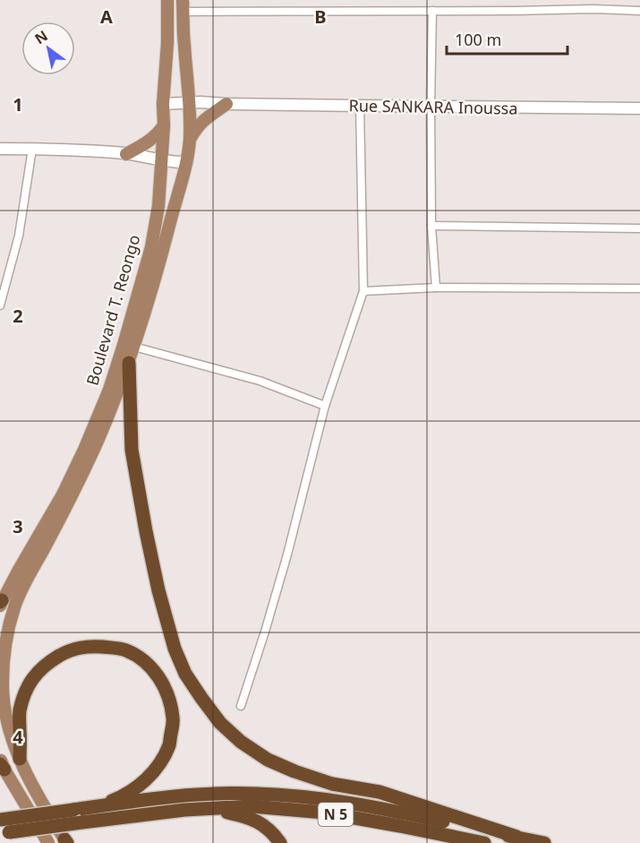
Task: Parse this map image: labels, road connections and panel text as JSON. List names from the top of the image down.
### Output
{
  "streets": {
    "highway": ["N 5"],
    "main road": ["Boulevard T. Reongo"],
    "street": ["Rue SANKARA Inoussa"]
  },
  "crossings": [
    ["Rue SANKARA Inoussa", "Boulevard T. Reongo"]
  ],
  "scale_bar": "100 m",
  "north": "top left",
  "grid": {
    "columns": ["A", "B"],
    "rows": [
      "1",
      "2",
      "3",
      "4"
    ]
  }
}
